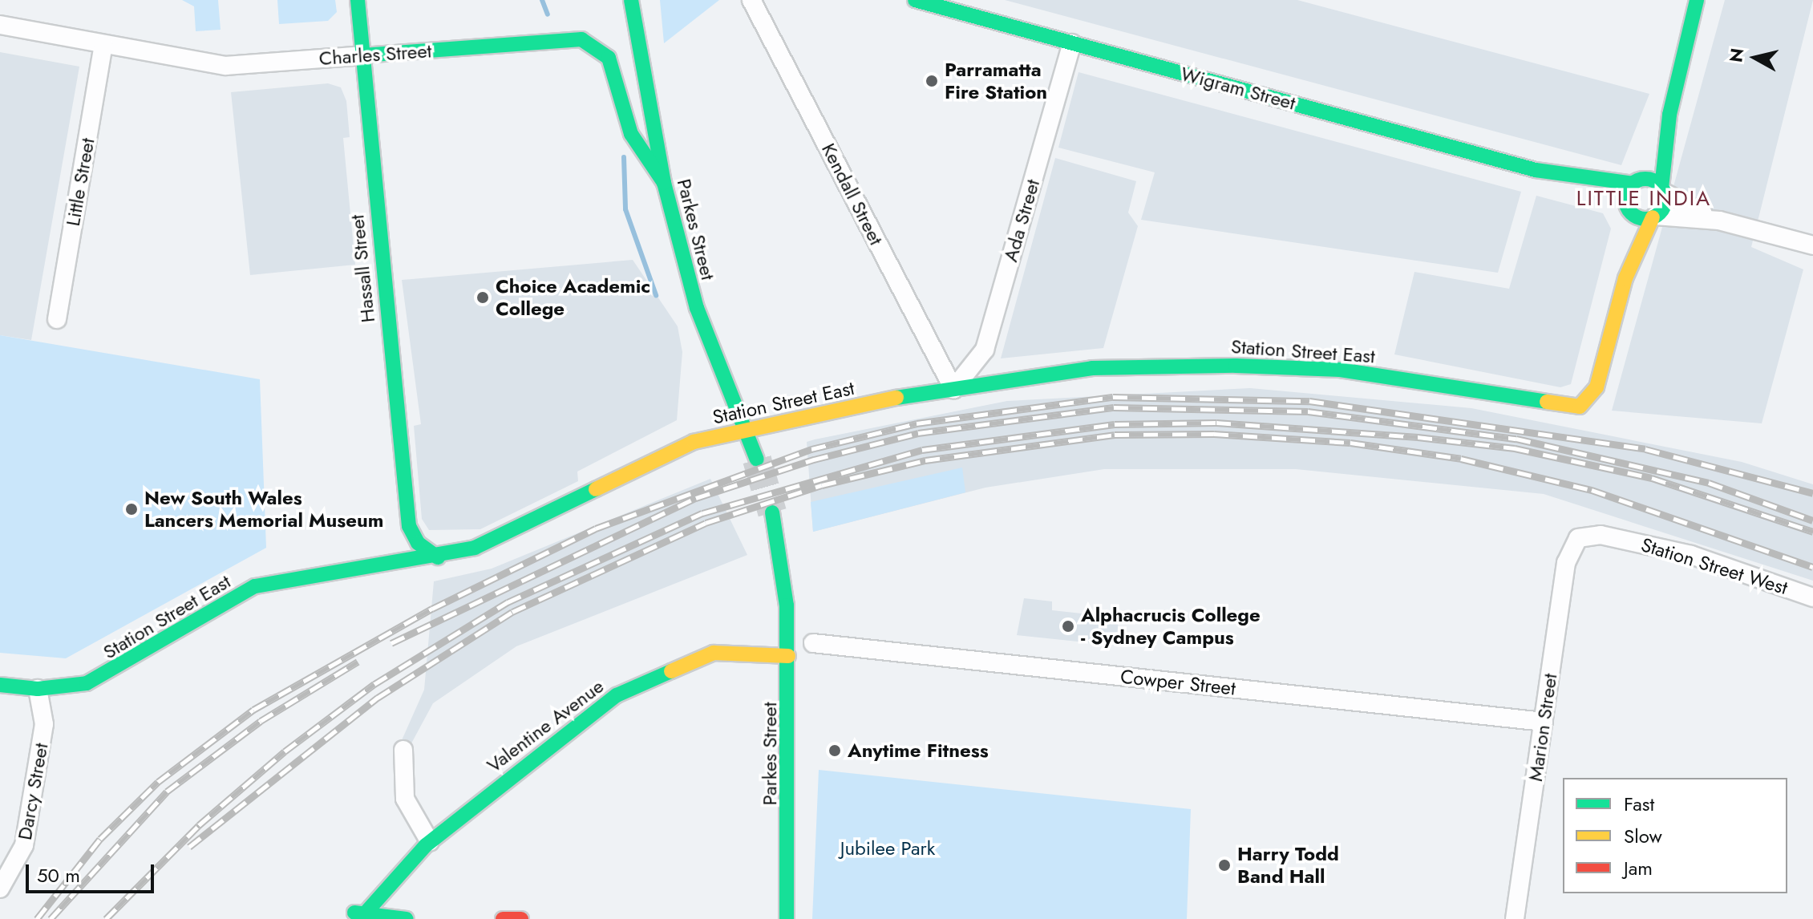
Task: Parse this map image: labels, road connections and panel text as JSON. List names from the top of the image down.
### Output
{
  "streets": {
    "street": [
      "Charles Street",
      "Wigram Street",
      "Little Street",
      "Kendall Street",
      "Ada Street",
      "Parkes Street",
      "Hassall Street",
      "Station Street East",
      "Station Street West",
      "Cowper Street",
      "Valentine Avenue",
      "Marion Street",
      "Darcy Street"
    ]
  },
  "crossings": [
    ["Charles Street", "Little Street"],
    ["Charles Street", "Parkes Street"],
    ["Charles Street", "Hassall Street"],
    ["Wigram Street", "Ada Street"],
    ["Kendall Street", "Ada Street"],
    ["Kendall Street", "Station Street East"],
    ["Ada Street", "Station Street East"],
    ["Parkes Street", "Station Street East"],
    ["Parkes Street", "Valentine Avenue"],
    ["Hassall Street", "Station Street East"],
    ["Station Street East", "Darcy Street"],
    ["Station Street West", "Marion Street"],
    ["Cowper Street", "Marion Street"]
  ],
  "districts": ["LITTLE INDIA"],
  "parks": ["Jubilee Park"],
  "places": [
    "Parramatta Fire Station",
    "Choice Academic College",
    "New South Wales Lancers Memorial Museum",
    "Alphacrucis College - Sydney Campus",
    "Anytime Fitness",
    "Harry Todd Band Hall"
  ],
  "legend": ["Fast", "Slow", "Jam"],
  "scale_bar": "50 m",
  "north": "left"
}
